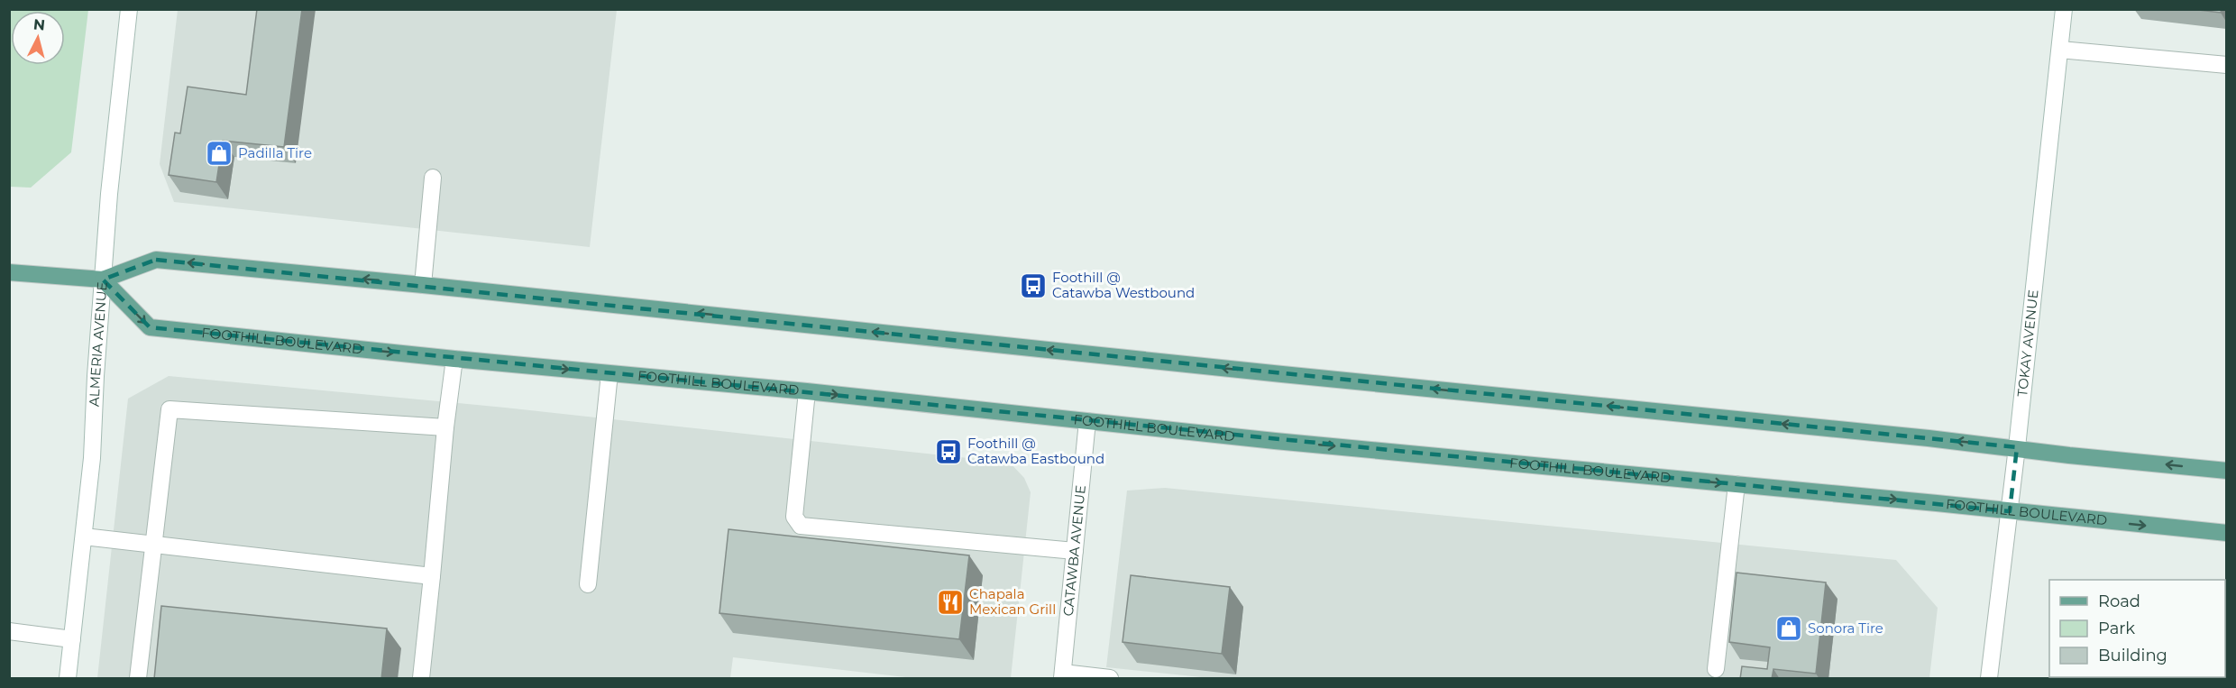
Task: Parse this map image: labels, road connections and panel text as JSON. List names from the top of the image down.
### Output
{
  "streets": {
    "main road": ["FOOTHILL BOULEVARD"],
    "street": ["ALMERIA AVENUE", "TOKAY AVENUE", "CATAWBA AVENUE"]
  },
  "crossings": [
    ["FOOTHILL BOULEVARD", "ALMERIA AVENUE"],
    ["FOOTHILL BOULEVARD", "TOKAY AVENUE"],
    ["FOOTHILL BOULEVARD", "CATAWBA AVENUE"]
  ],
  "places": {
    "shop": ["Padilla Tire", "Sonora Tire"],
    "bus stop": ["Foothill @ Catawba Westbound", "Foothill @ Catawba Eastbound"],
    "restaurant": ["Chapala Mexican Grill"]
  },
  "legend": ["Road", "Park", "Building"],
  "north": "top"
}
